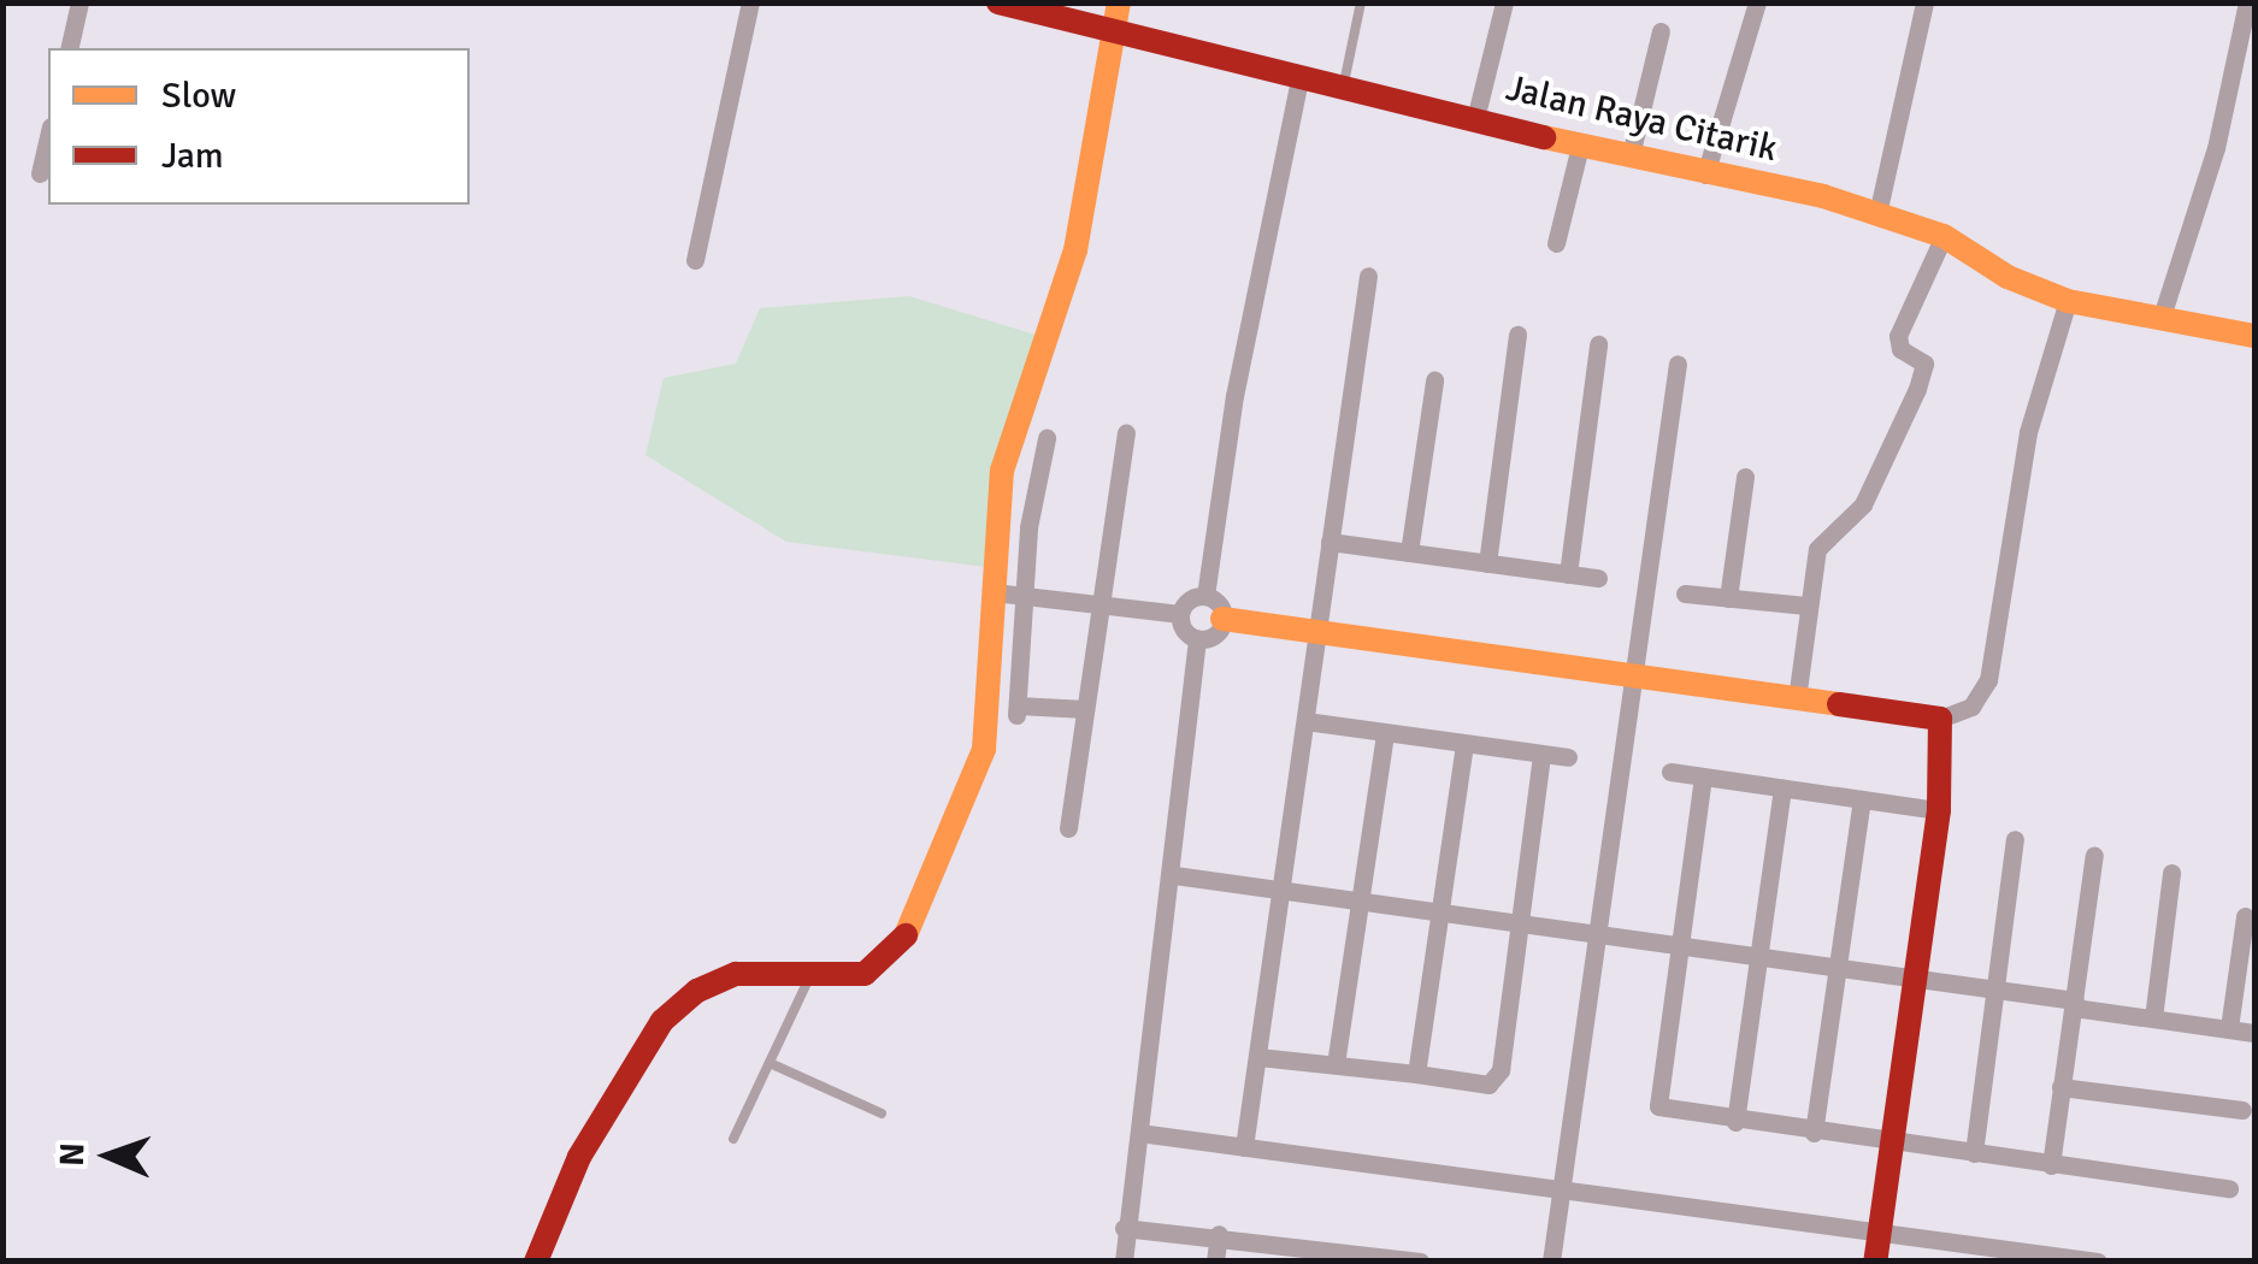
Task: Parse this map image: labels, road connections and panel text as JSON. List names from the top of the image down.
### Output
{
  "streets": {
    "street": ["Jalan Raya Citarik"]
  },
  "legend": ["Slow", "Jam"],
  "north": "left"
}
